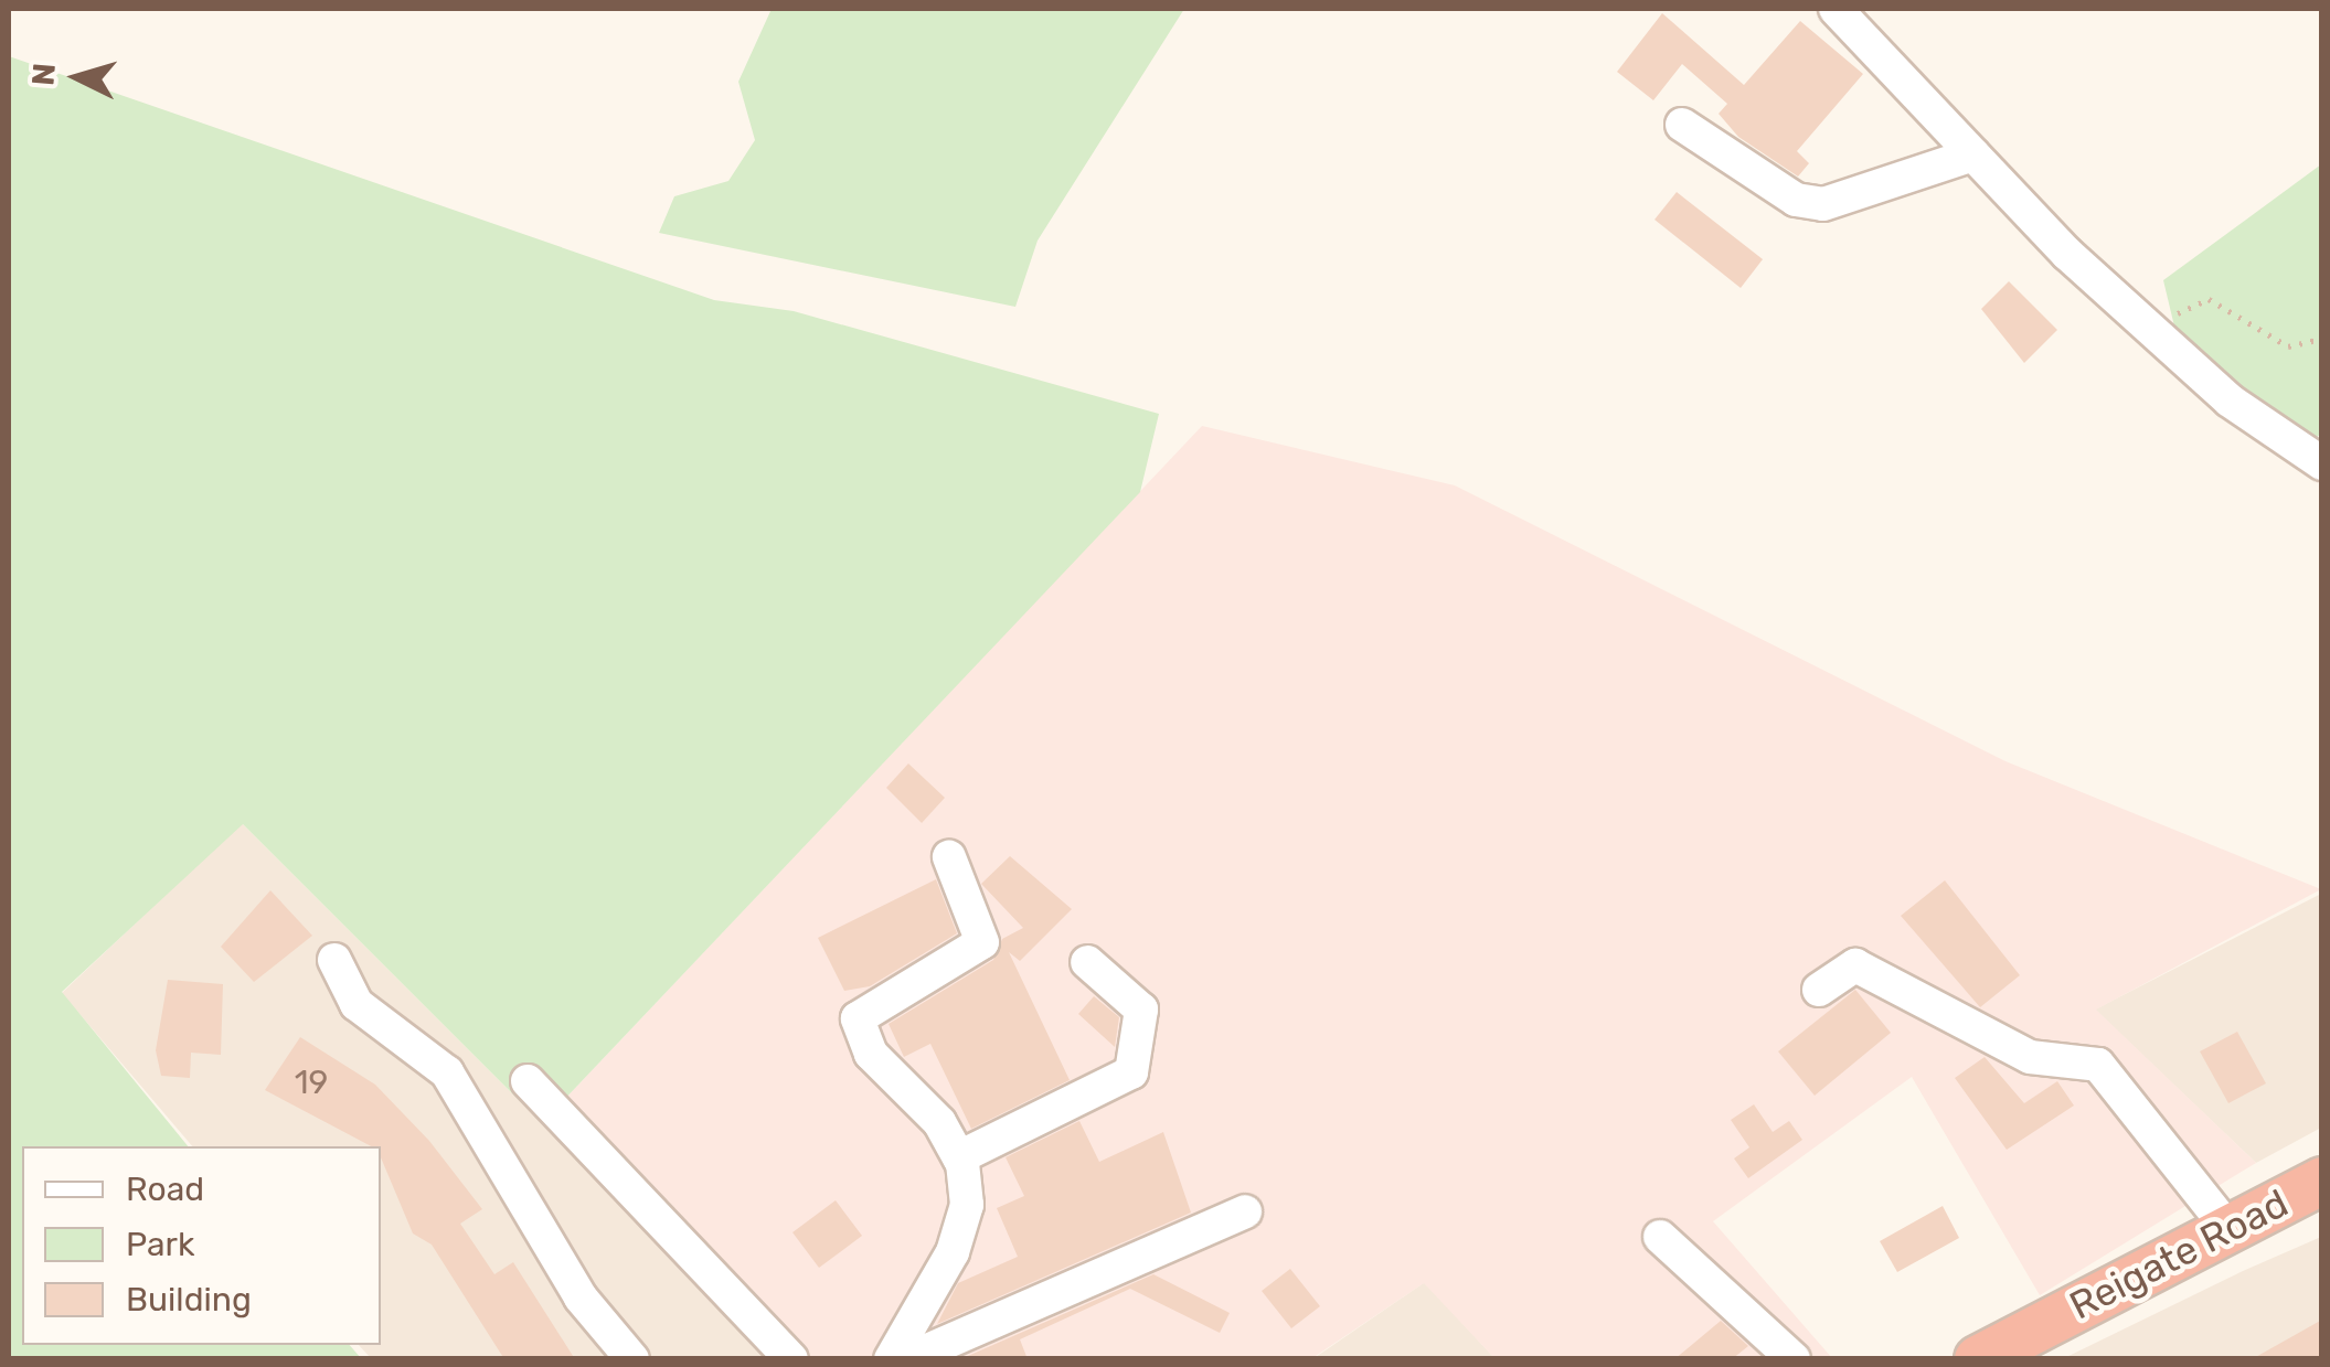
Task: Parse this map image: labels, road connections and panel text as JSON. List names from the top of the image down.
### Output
{
  "streets": {
    "highway": ["Reigate Road"]
  },
  "house_numbers": ["19"],
  "legend": ["Road", "Park", "Building"],
  "north": "left"
}
